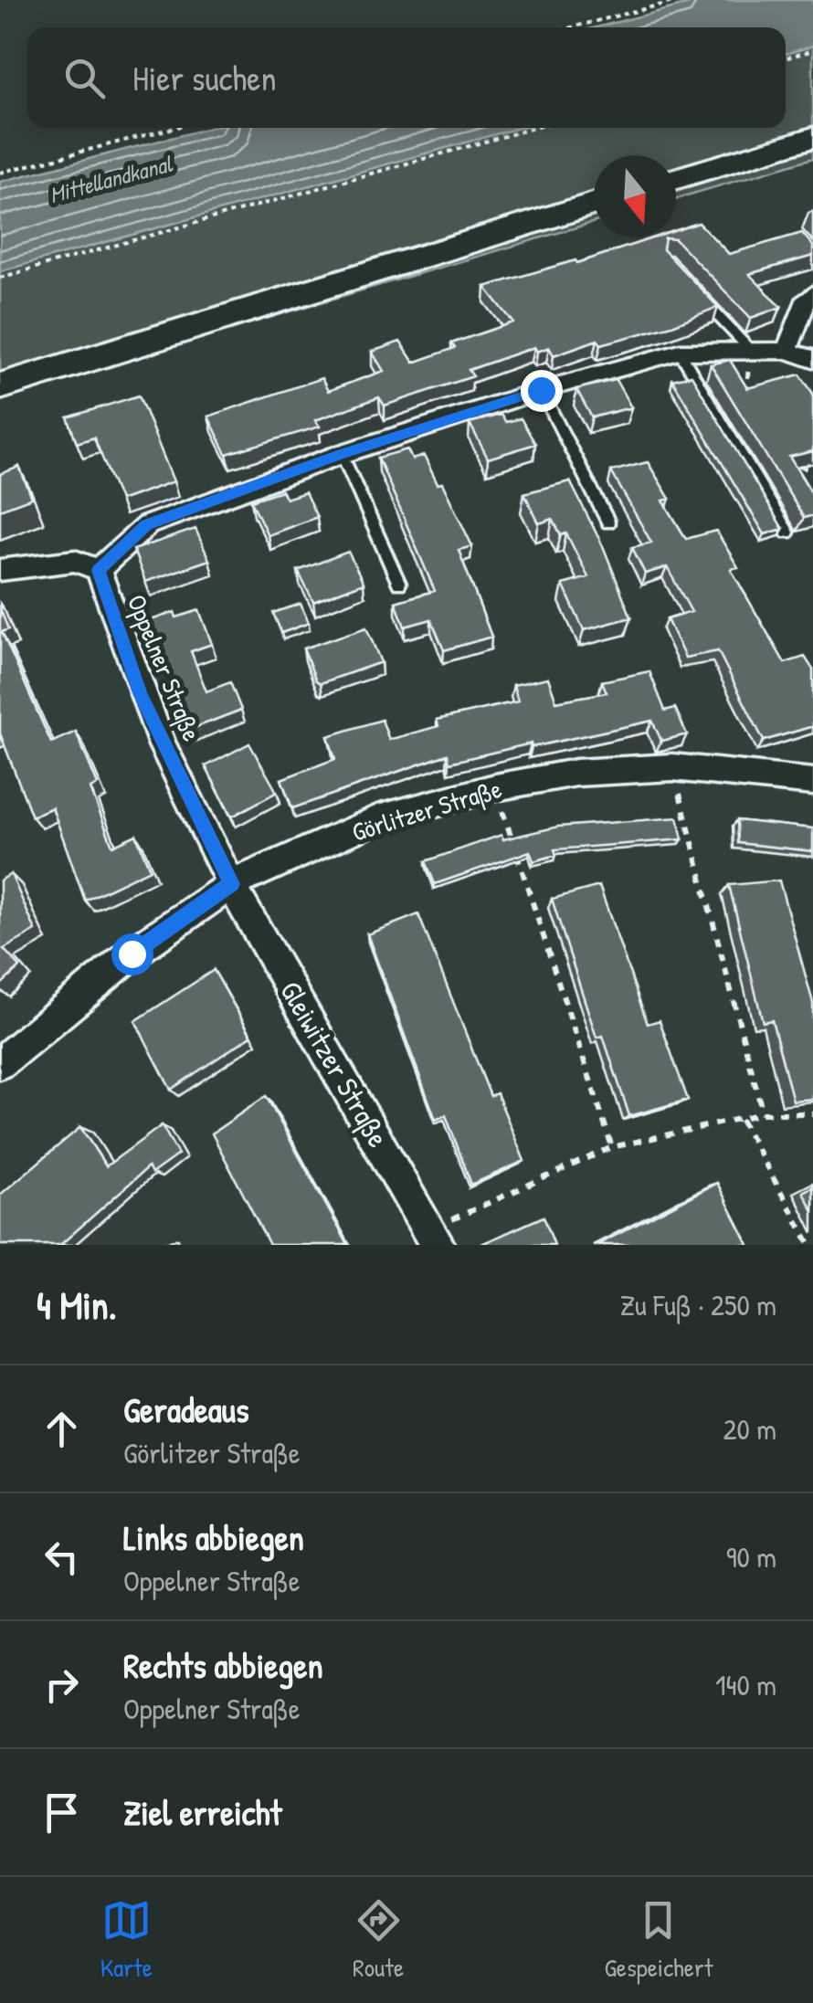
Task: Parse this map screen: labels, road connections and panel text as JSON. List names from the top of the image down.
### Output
{
  "streets": {
    "street": ["Oppelner Straße", "Görlitzer Straße", "Gleiwitzer Straße"]
  },
  "crossings": [
    ["Oppelner Straße", "Görlitzer Straße"],
    ["Oppelner Straße", "Gleiwitzer Straße"],
    ["Görlitzer Straße", "Gleiwitzer Straße"]
  ],
  "water": ["Mittellandkanal"],
  "north": "bottom",
  "page": {
    "search": "Hier suchen",
    "heading": ["4 Min.", "Zu Fuß · 250 m"],
    "list": [
      ["Geradeaus", "Görlitzer Straße", "20 m"],
      ["Links abbiegen", "Oppelner Straße", "90 m"],
      ["Rechts abbiegen", "Oppelner Straße", "140 m"],
      "Ziel erreicht"
    ],
    "nav": ["Karte", "Route", "Gespeichert"]
  }
}
